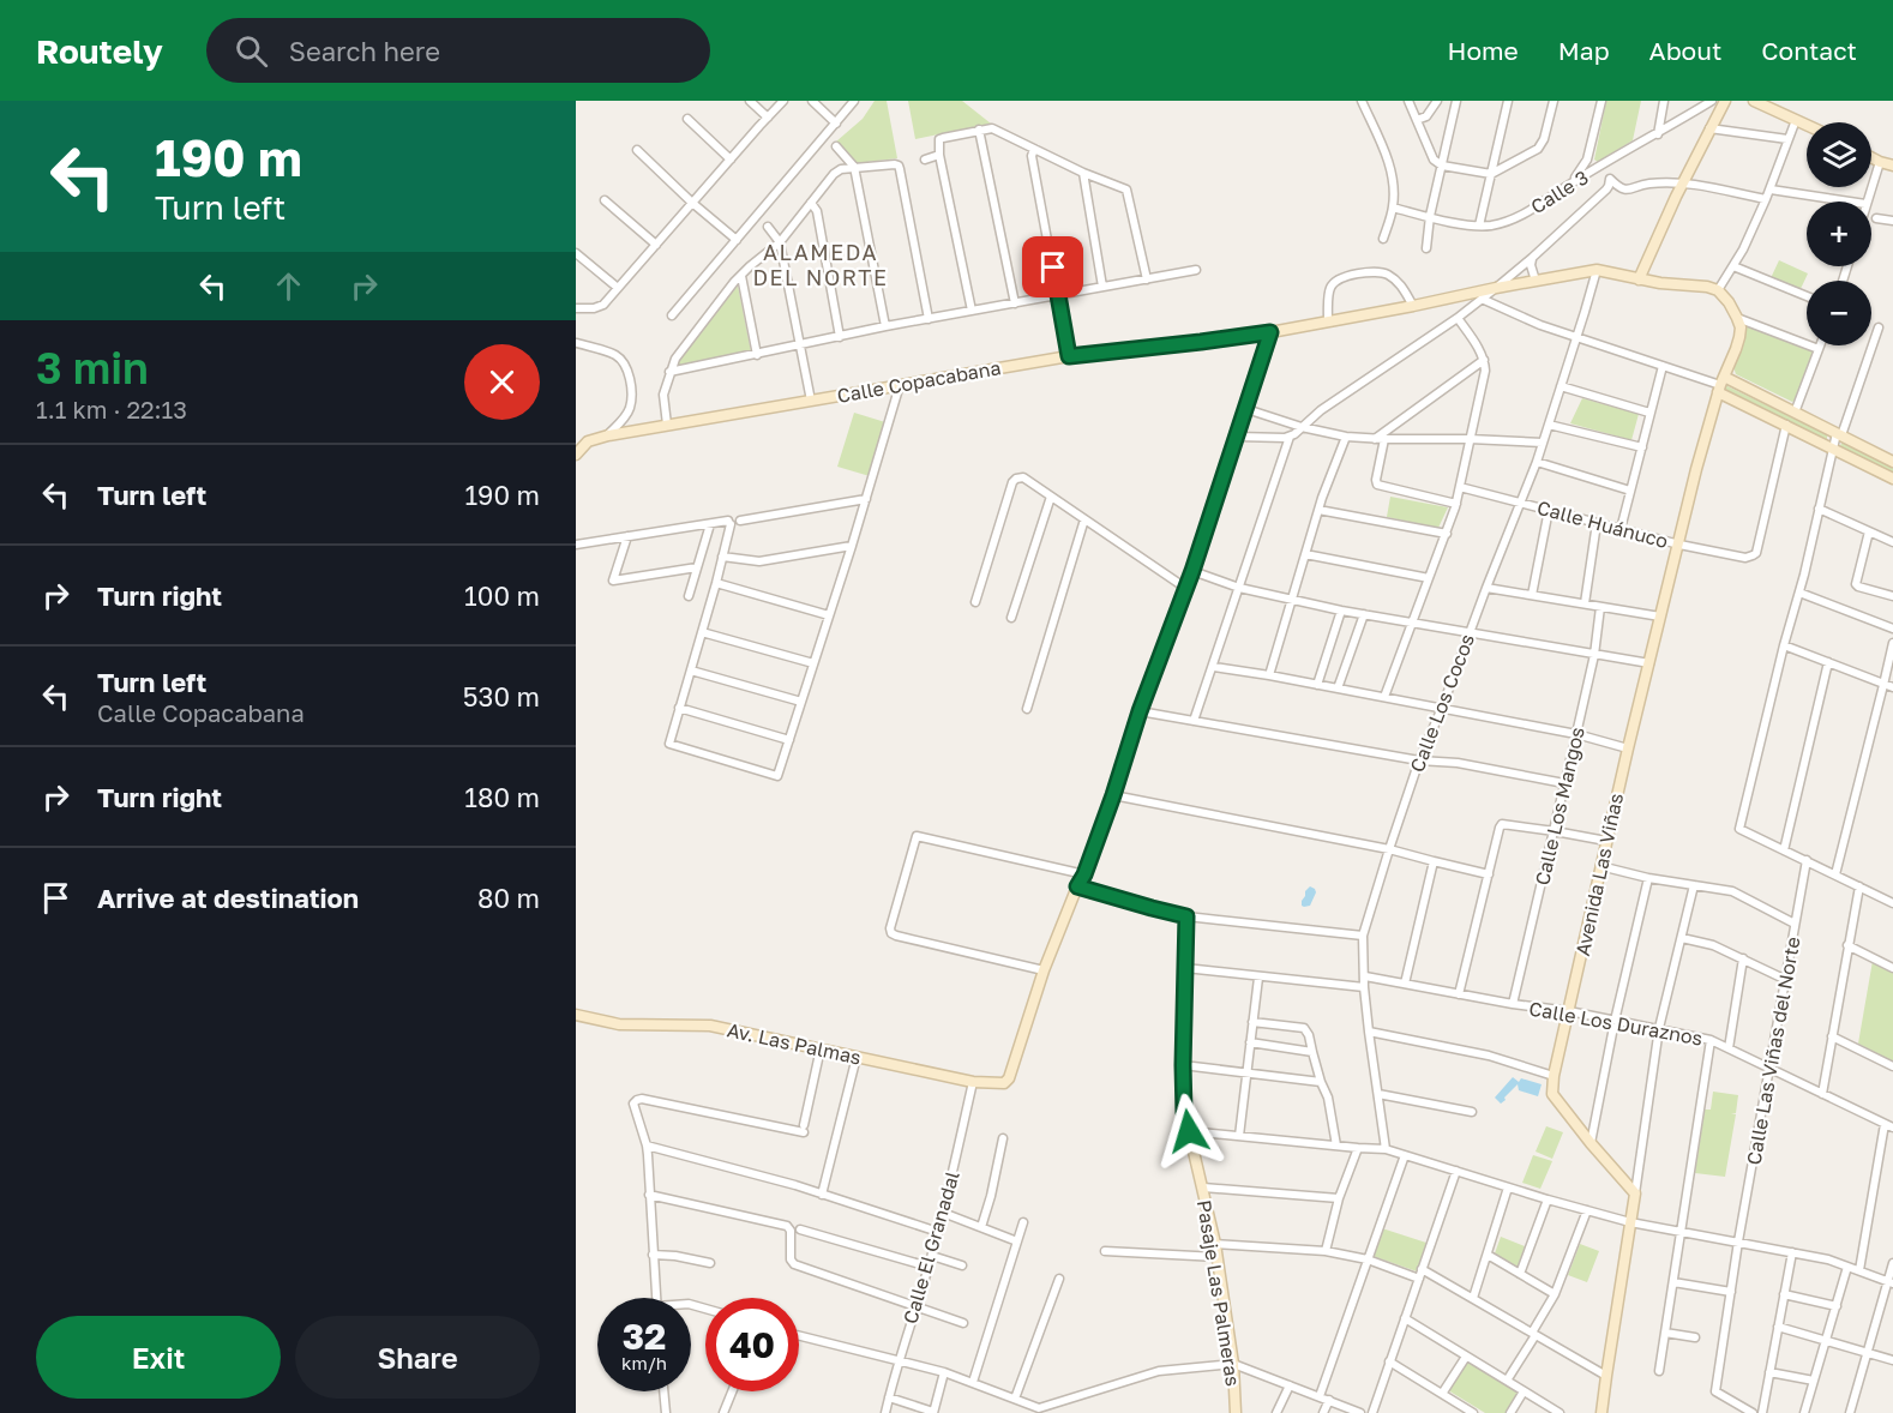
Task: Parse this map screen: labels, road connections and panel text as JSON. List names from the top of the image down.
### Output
{
  "streets": {
    "street": [
      "Calle 3",
      "Calle Copacabana",
      "Calle Huánuco",
      "Calle Los Cocos",
      "Calle Los Mangos",
      "Avenida Las Viñas",
      "Calle Los Duraznos",
      "Av. Las Palmas",
      "Calle Las Viñas del Norte",
      "Calle El Granadal",
      "Pasaje Las Palmeras"
    ]
  },
  "crossings": [
    ["Calle Copacabana", "Calle Los Cocos"],
    ["Calle Huánuco", "Calle Los Cocos"],
    ["Calle Huánuco", "Avenida Las Viñas"],
    ["Calle Los Cocos", "Calle Los Duraznos"],
    ["Calle Los Mangos", "Calle Los Duraznos"],
    ["Avenida Las Viñas", "Calle Los Duraznos"],
    ["Calle Los Duraznos", "Calle Las Viñas del Norte"],
    ["Av. Las Palmas", "Calle El Granadal"]
  ],
  "districts": ["ALAMEDA DEL NORTE"],
  "page": {
    "header": "Routely",
    "search": "Search here",
    "nav": [
      "Home",
      "Map",
      "About",
      "Contact"
    ],
    "turn": ["190 m", "Turn left"],
    "map_buttons": ["+", "−"],
    "heading": ["3 min", "1.1 km · 22:13"],
    "list": [
      {
        "name": "Turn left",
        "value": "190 m"
      },
      {
        "name": "Turn right",
        "value": "100 m"
      },
      {
        "name": "Turn left",
        "note": "Calle Copacabana",
        "value": "530 m"
      },
      {
        "name": "Turn right",
        "value": "180 m"
      },
      {
        "name": "Arrive at destination",
        "value": "80 m"
      }
    ],
    "speed": "32 km/h",
    "limit": "40",
    "buttons": ["Exit", "Share"]
  }
}
